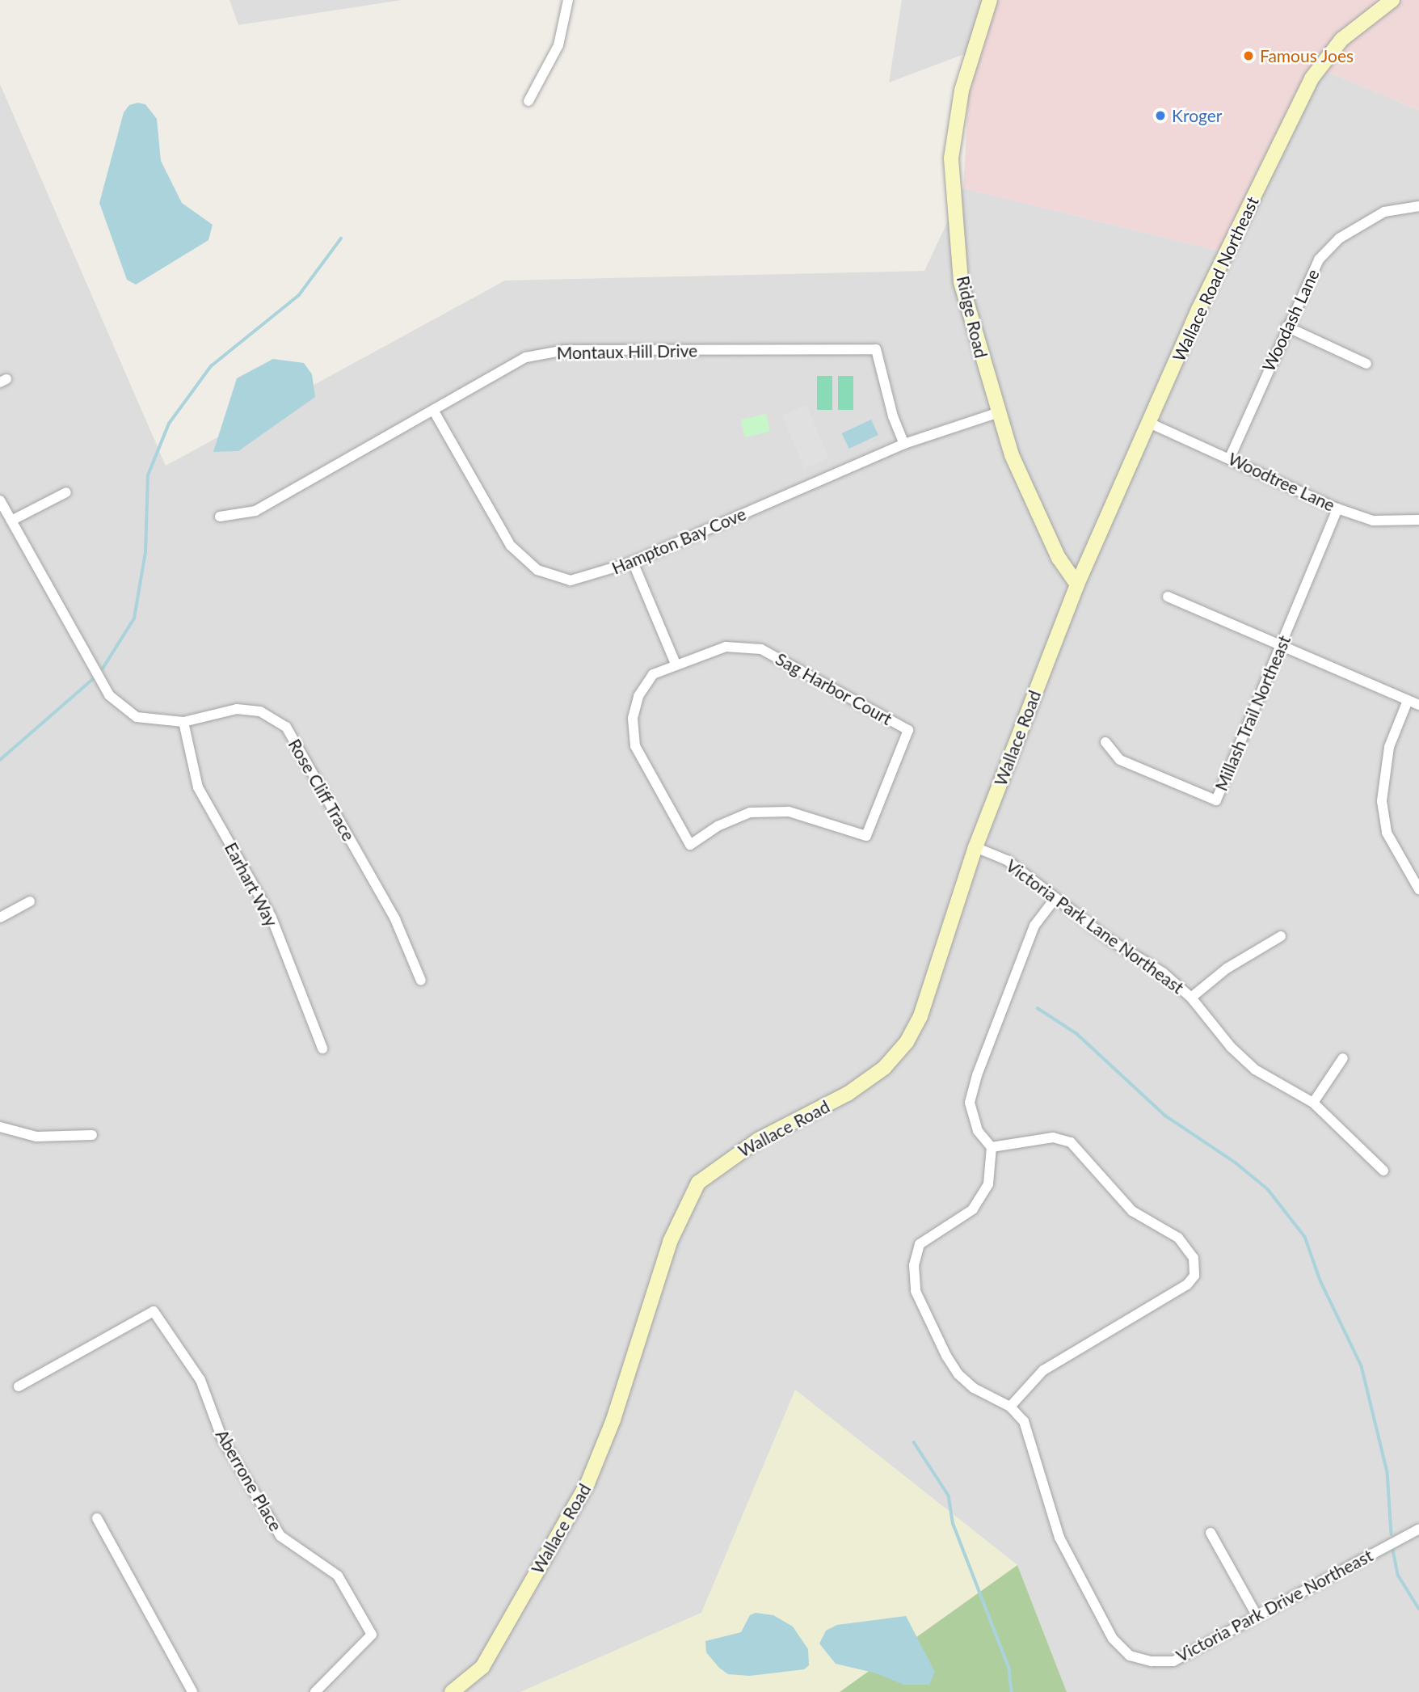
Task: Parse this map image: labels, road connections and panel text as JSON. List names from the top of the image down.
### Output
{
  "streets": {
    "street": [
      "Wallace Road Northeast",
      "Ridge Road",
      "Woodash Lane",
      "Montaux Hill Drive",
      "Woodtree Lane",
      "Hampton Bay Cove",
      "Sag Harbor Court",
      "Millash Trail Northeast",
      "Wallace Road",
      "Rose Cliff Trace",
      "Earhart Way",
      "Victoria Park Lane Northeast",
      "Aberrone Place",
      "Victoria Park Drive Northeast"
    ]
  },
  "crossings": [
    ["Wallace Road Northeast", "Ridge Road"],
    ["Wallace Road Northeast", "Woodtree Lane"],
    ["Wallace Road Northeast", "Wallace Road"],
    ["Ridge Road", "Hampton Bay Cove"],
    ["Ridge Road", "Wallace Road"],
    ["Woodash Lane", "Woodtree Lane"],
    ["Montaux Hill Drive", "Hampton Bay Cove"],
    ["Woodtree Lane", "Millash Trail Northeast"],
    ["Wallace Road", "Victoria Park Lane Northeast"],
    ["Rose Cliff Trace", "Earhart Way"]
  ],
  "places": ["Famous Joes", "Kroger"]
}
